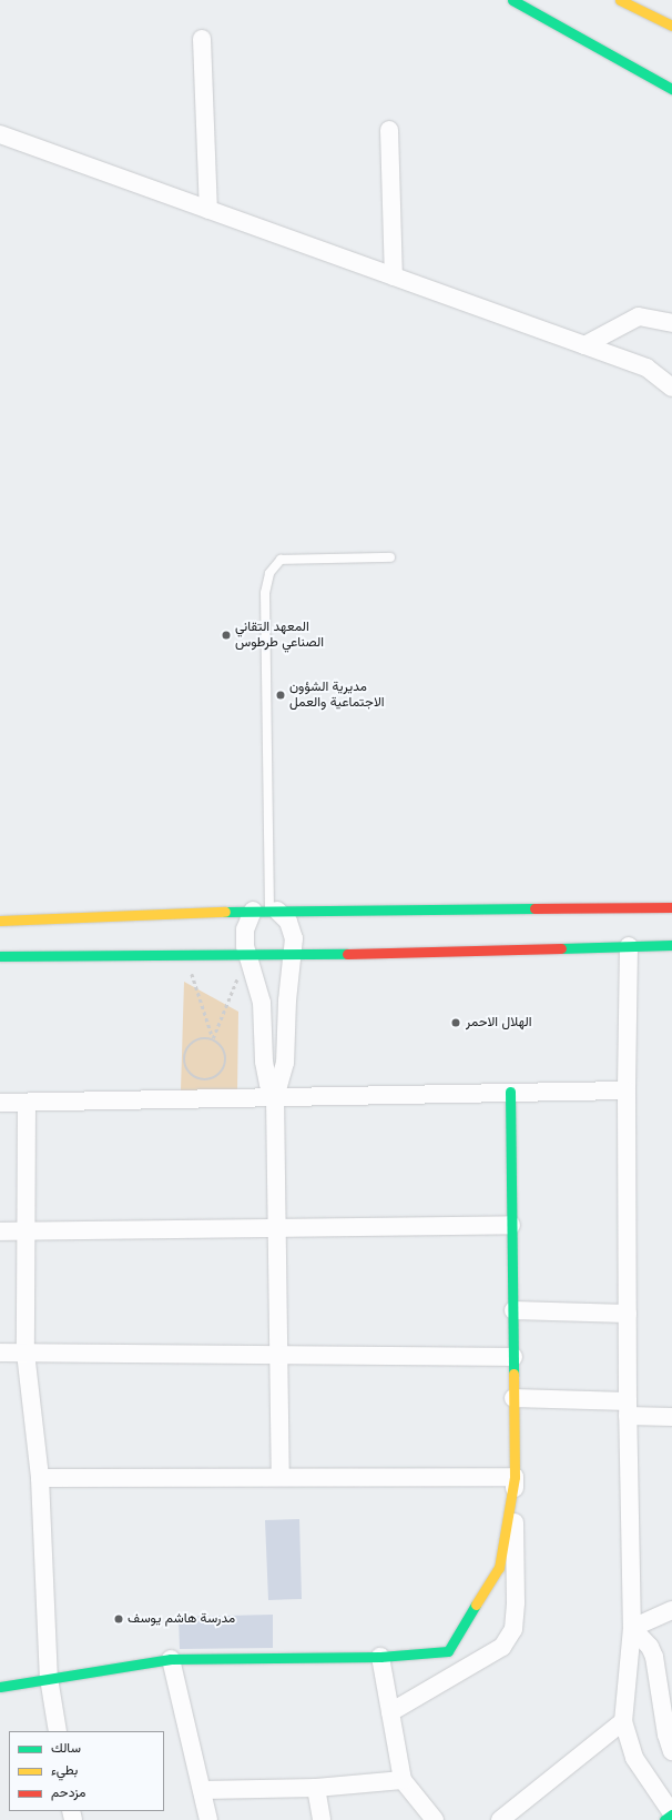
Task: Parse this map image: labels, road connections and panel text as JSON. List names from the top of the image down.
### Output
{
  "places": [
    "المعهد التقاني الصناعي طرطوس",
    "مديرية الشؤون الاجتماعية والعمل",
    "الهلال الاحمر",
    "مدرسة هاشم يوسف"
  ],
  "legend": ["سالك", "بطيء", "مزدحم"]
}
